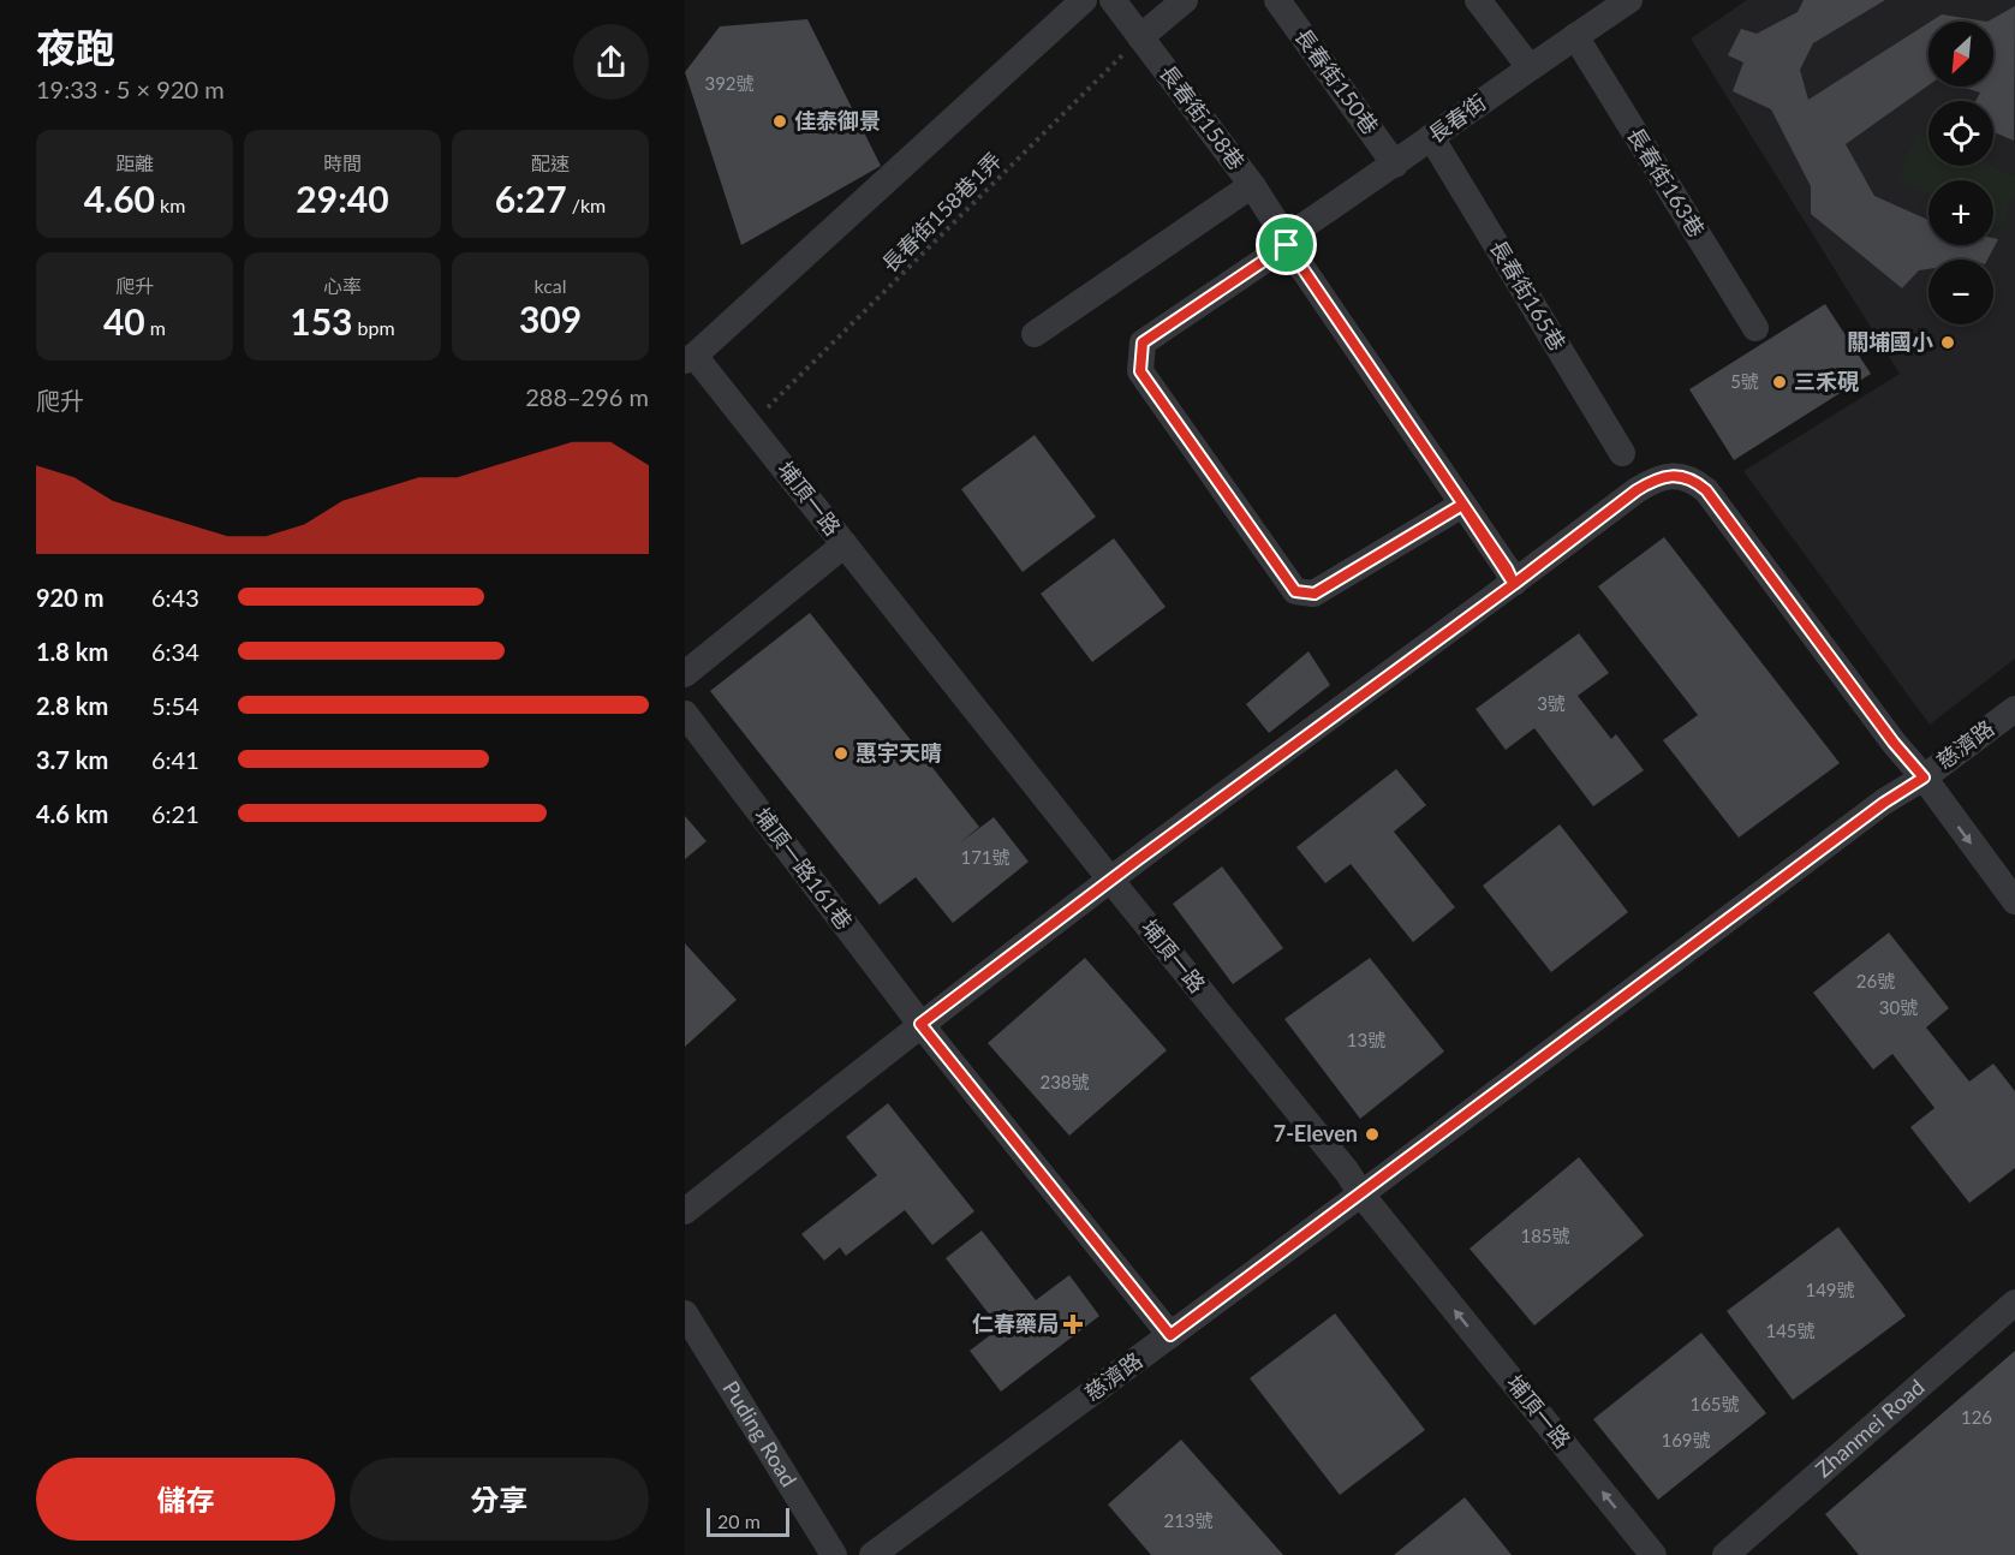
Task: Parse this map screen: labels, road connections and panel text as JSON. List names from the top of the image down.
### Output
{
  "streets": {
    "street": [
      "長春街150巷",
      "長春街158巷",
      "長春街",
      "長春街163巷",
      "長春街165巷",
      "埔頂一路",
      "慈濟路",
      "埔頂一路161巷",
      "Zhanmei Road",
      "Puding Road"
    ],
    "path": ["長春街158巷1弄"]
  },
  "crossings": [
    ["長春街150巷", "長春街"],
    ["長春街158巷", "長春街"],
    ["長春街158巷", "長春街158巷1弄"],
    ["長春街", "長春街163巷"],
    ["長春街", "長春街165巷"],
    ["埔頂一路", "慈濟路"],
    ["慈濟路", "埔頂一路161巷"]
  ],
  "places": {
    "other": [
      "佳泰御景",
      "關埔國小",
      "三禾硯",
      "惠宇天晴",
      "7-Eleven"
    ],
    "health": ["仁春藥局"]
  },
  "house_numbers": [
    "392號",
    "5號",
    "3號",
    "171號",
    "26號",
    "30號",
    "13號",
    "238號",
    "185號",
    "149號",
    "145號",
    "165號",
    "126",
    "169號",
    "213號"
  ],
  "scale_bar": "20 m",
  "north": "bottom left",
  "page": {
    "heading": ["夜跑", "19:33 · 5 × 920 m"],
    "map_buttons": ["+", "−"],
    "stats": [
      ["距離", "4.60 km"],
      ["時間", "29:40"],
      ["配速", "6:27 /km"],
      ["爬升", "40 m"],
      ["心率", "153 bpm"],
      ["kcal", "309"]
    ],
    "chart": ["爬升", "288–296 m"],
    "list": [
      {
        "name": "920 m",
        "note": "6:43"
      },
      {
        "name": "1.8 km",
        "note": "6:34"
      },
      {
        "name": "2.8 km",
        "note": "5:54"
      },
      {
        "name": "3.7 km",
        "note": "6:41"
      },
      {
        "name": "4.6 km",
        "note": "6:21"
      }
    ],
    "buttons": ["儲存", "分享"],
    "scale": "20 m"
  }
}
